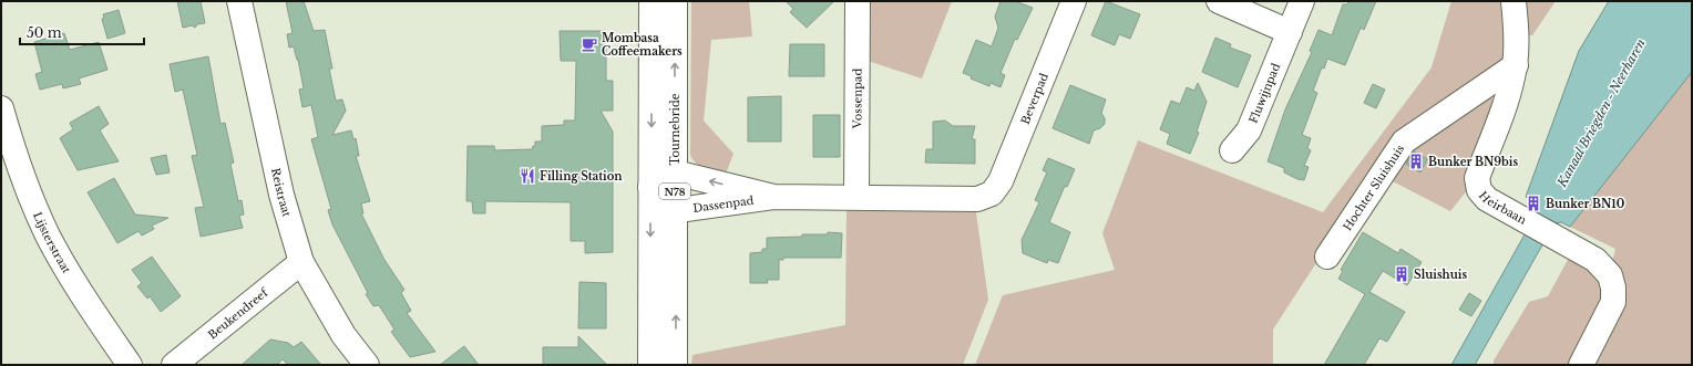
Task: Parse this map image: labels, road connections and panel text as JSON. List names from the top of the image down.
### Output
{
  "streets": {
    "street": [
      "Fluwijnpad",
      "Vossenpad",
      "Beverpad",
      "Tournebride",
      "Hochter Sluishuis",
      "Reistraat",
      "N78",
      "Dassenpad",
      "Heirbaan",
      "Lijsterstraat",
      "Beukendreef"
    ]
  },
  "crossings": [
    ["Vossenpad", "Dassenpad"],
    ["Beverpad", "Dassenpad"],
    ["Tournebride", "Dassenpad"],
    ["Hochter Sluishuis", "Heirbaan"],
    ["Reistraat", "Beukendreef"]
  ],
  "water": ["Kanaal Briegden - Neerharen"],
  "places": {
    "cafe": ["Mombasa Coffeemakers"],
    "building": ["Bunker BN9bis", "Bunker BN10", "Sluishuis"],
    "restaurant": ["Filling Station"]
  },
  "scale_bar": "50 m"
}
